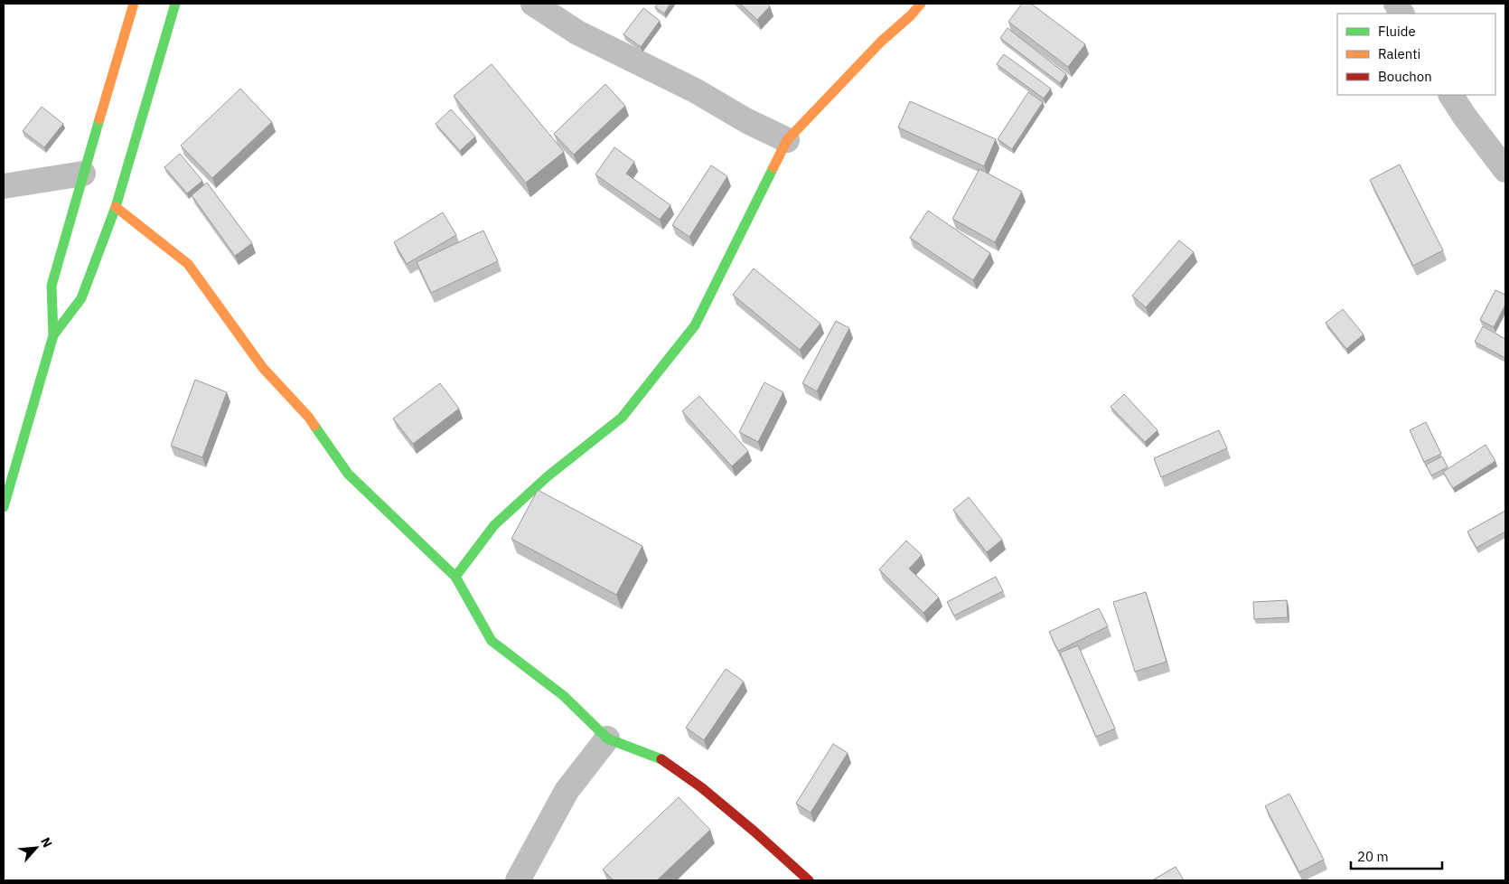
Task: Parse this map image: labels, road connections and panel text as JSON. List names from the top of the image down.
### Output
{
  "legend": ["Fluide", "Ralenti", "Bouchon"],
  "scale_bar": "20 m",
  "north": "top right"
}
